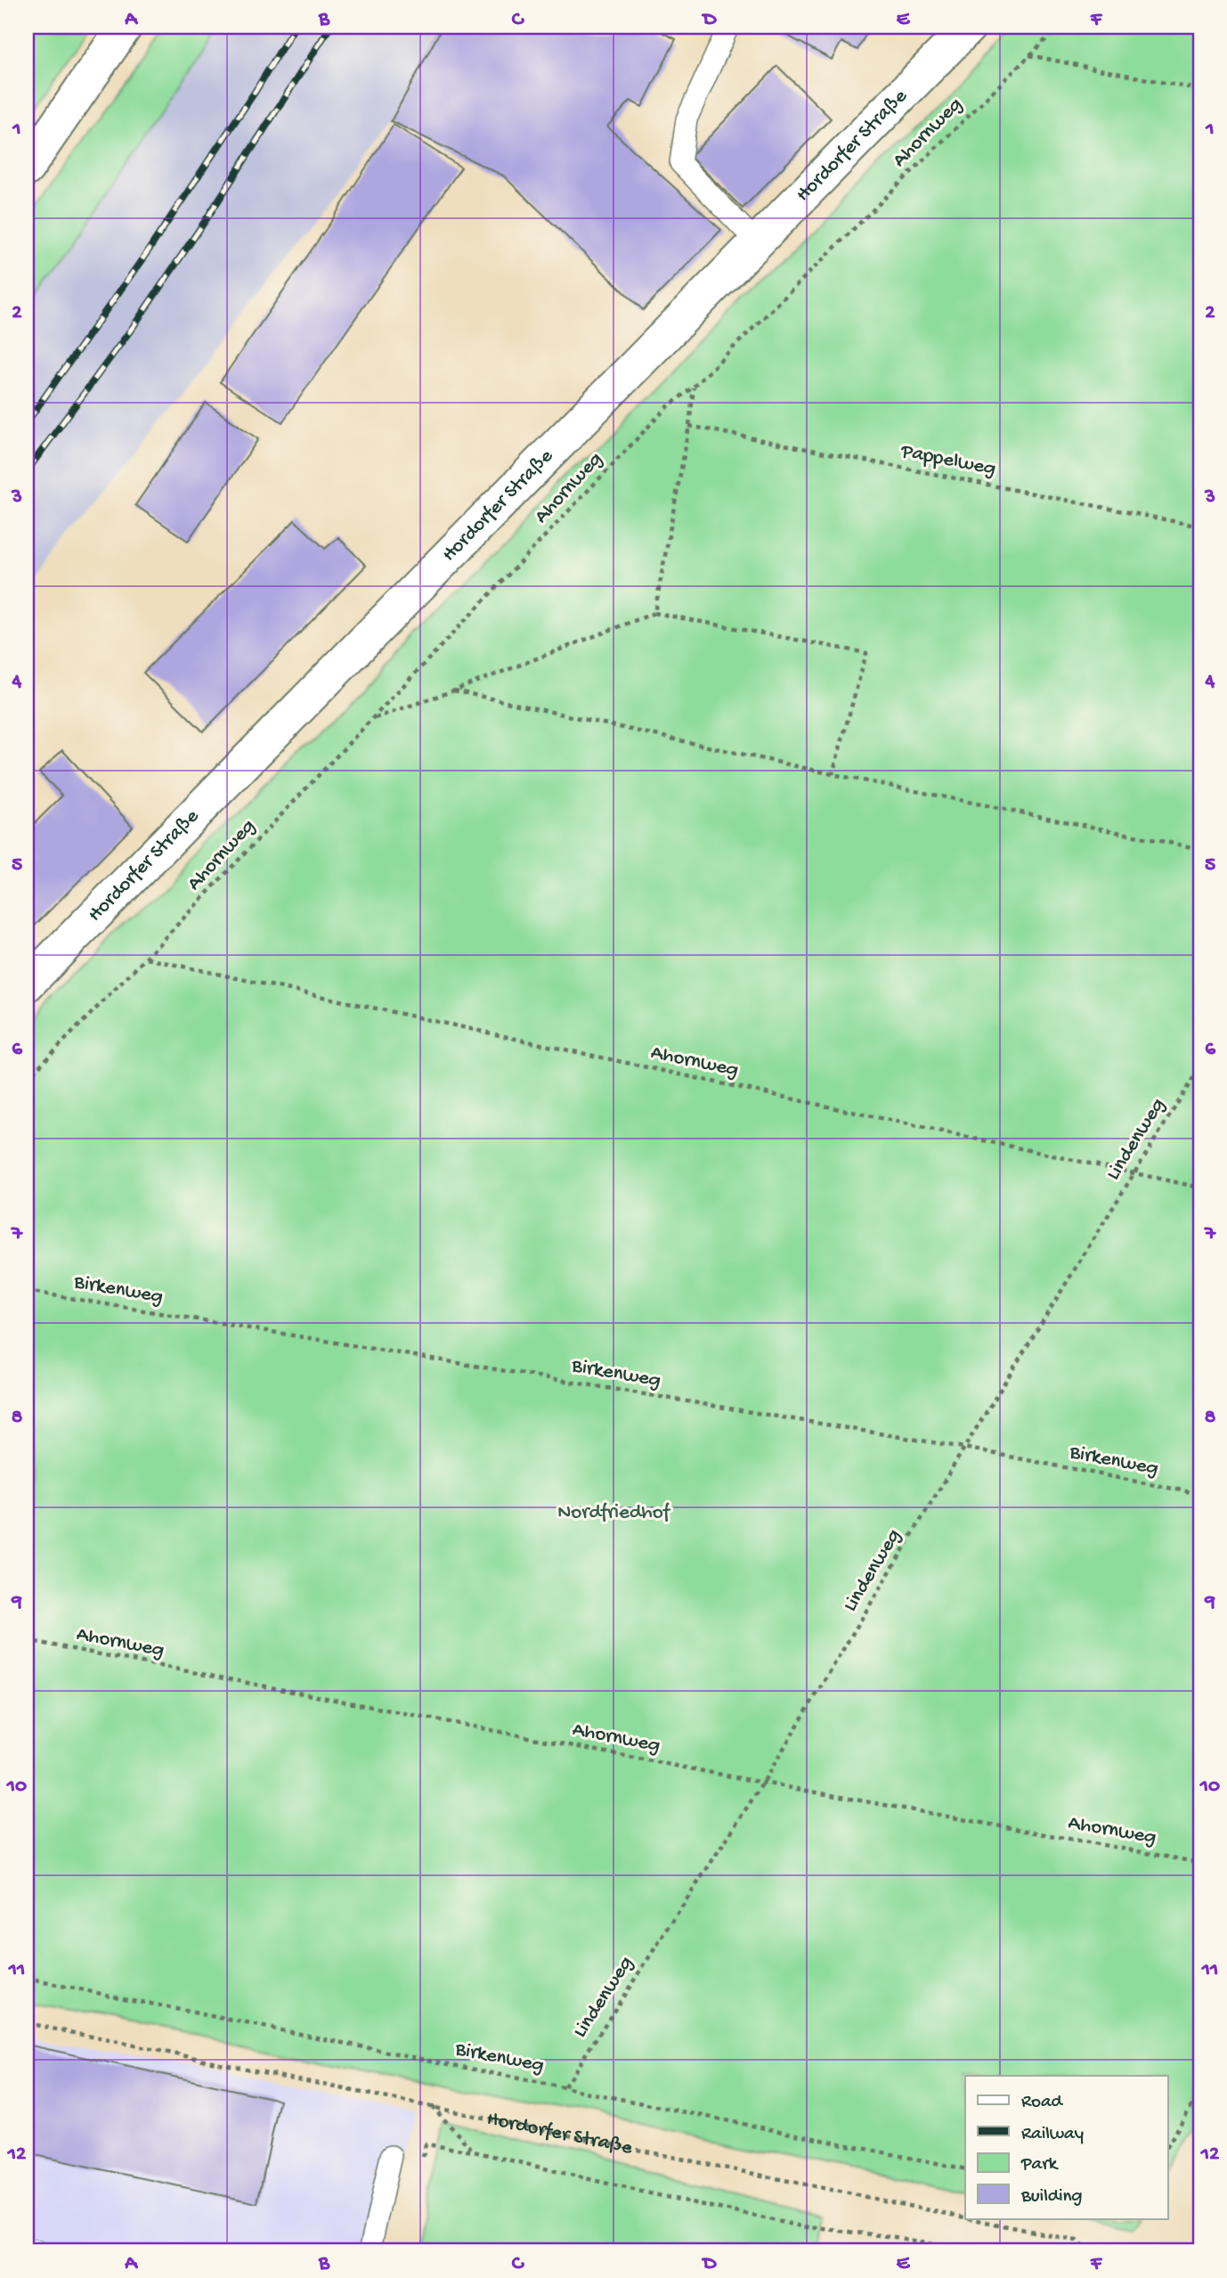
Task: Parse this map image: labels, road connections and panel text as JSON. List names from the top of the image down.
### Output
{
  "streets": {
    "street": ["Hordorfer Straße"],
    "path": [
      "Ahornweg",
      "Pappelweg",
      "Lindenweg",
      "Birkenweg"
    ]
  },
  "crossings": [
    ["Ahornweg", "Lindenweg"],
    ["Lindenweg", "Birkenweg"]
  ],
  "parks": ["Nordfriedhof"],
  "legend": [
    "Road",
    "Railway",
    "Park",
    "Building"
  ],
  "grid": {
    "columns": [
      "A",
      "B",
      "C",
      "D",
      "E",
      "F"
    ],
    "rows": [
      "1",
      "2",
      "3",
      "4",
      "5",
      "6",
      "7",
      "8",
      "9",
      "10",
      "11",
      "12"
    ]
  }
}
